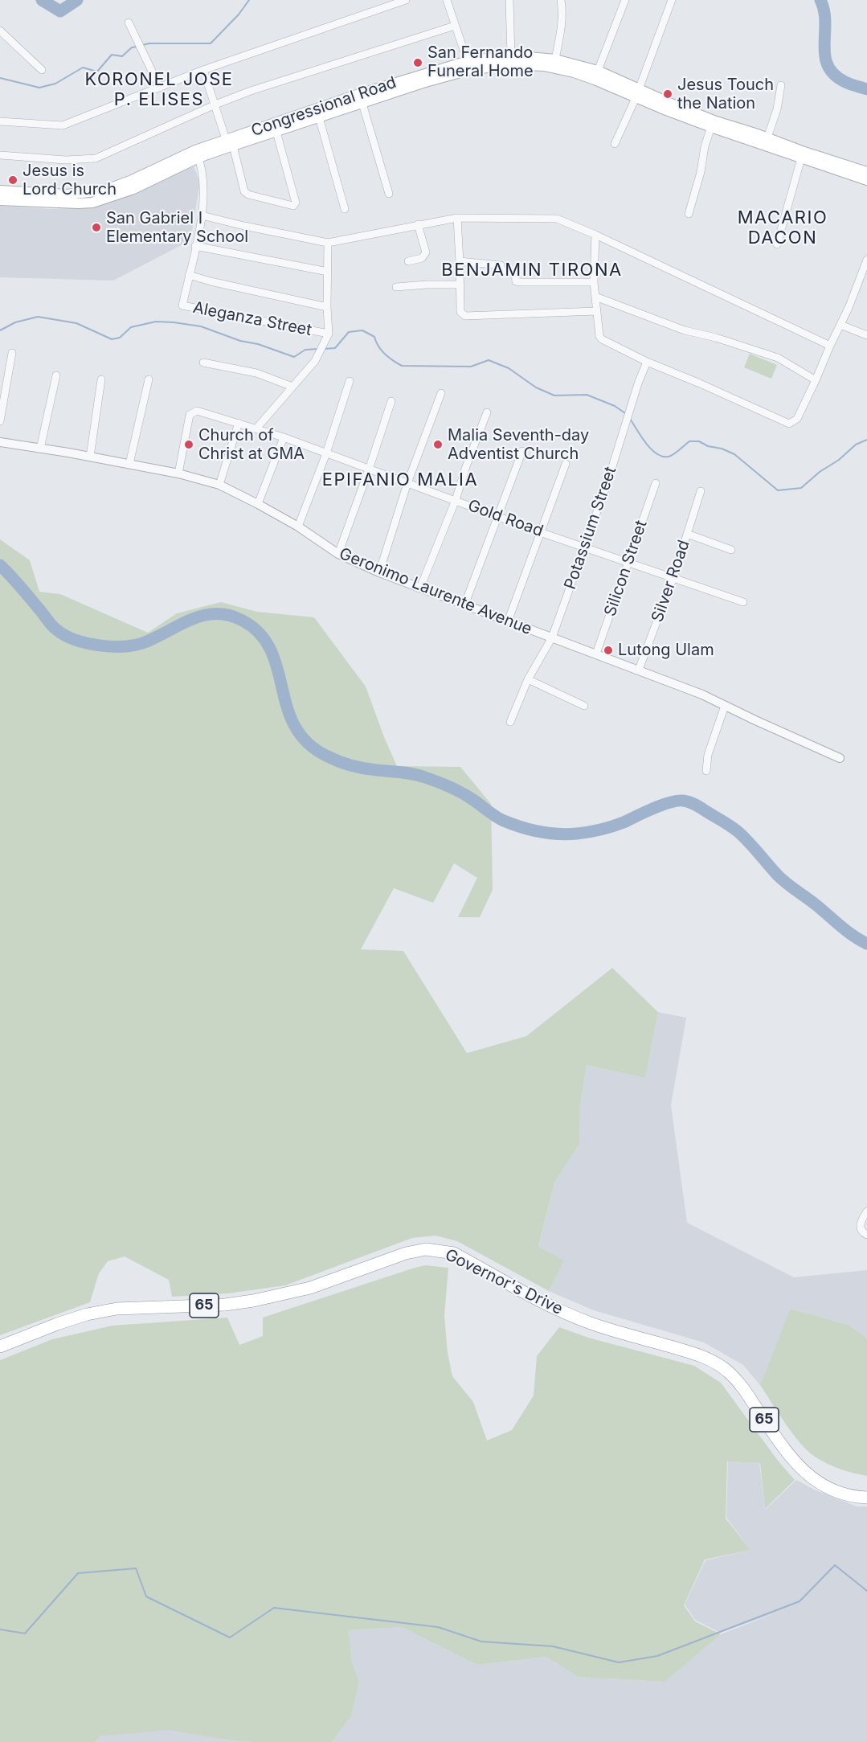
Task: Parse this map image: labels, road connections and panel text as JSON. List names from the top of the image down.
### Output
{
  "streets": {
    "highway": ["Governor's Drive", "65"],
    "main road": ["Congressional Road"],
    "street": [
      "Aleganza Street",
      "Gold Road",
      "Potassium Street",
      "Silicon Street",
      "Silver Road",
      "Geronimo Laurente Avenue"
    ]
  },
  "crossings": [
    ["Congressional Road", "Aleganza Street"],
    ["Gold Road", "Potassium Street"],
    ["Gold Road", "Silicon Street"],
    ["Gold Road", "Silver Road"],
    ["Potassium Street", "Geronimo Laurente Avenue"],
    ["Silicon Street", "Geronimo Laurente Avenue"],
    ["Silver Road", "Geronimo Laurente Avenue"]
  ],
  "districts": [
    "KORONEL JOSE P. ELISES",
    "MACARIO DACON",
    "BENJAMIN TIRONA",
    "EPIFANIO MALIA"
  ],
  "places": [
    "San Fernando Funeral Home",
    "Jesus Touch the Nation",
    "Jesus is Lord Church",
    "San Gabriel I Elementary School",
    "Church of Christ at GMA",
    "Malia Seventh-day Adventist Church",
    "Lutong Ulam"
  ]
}
